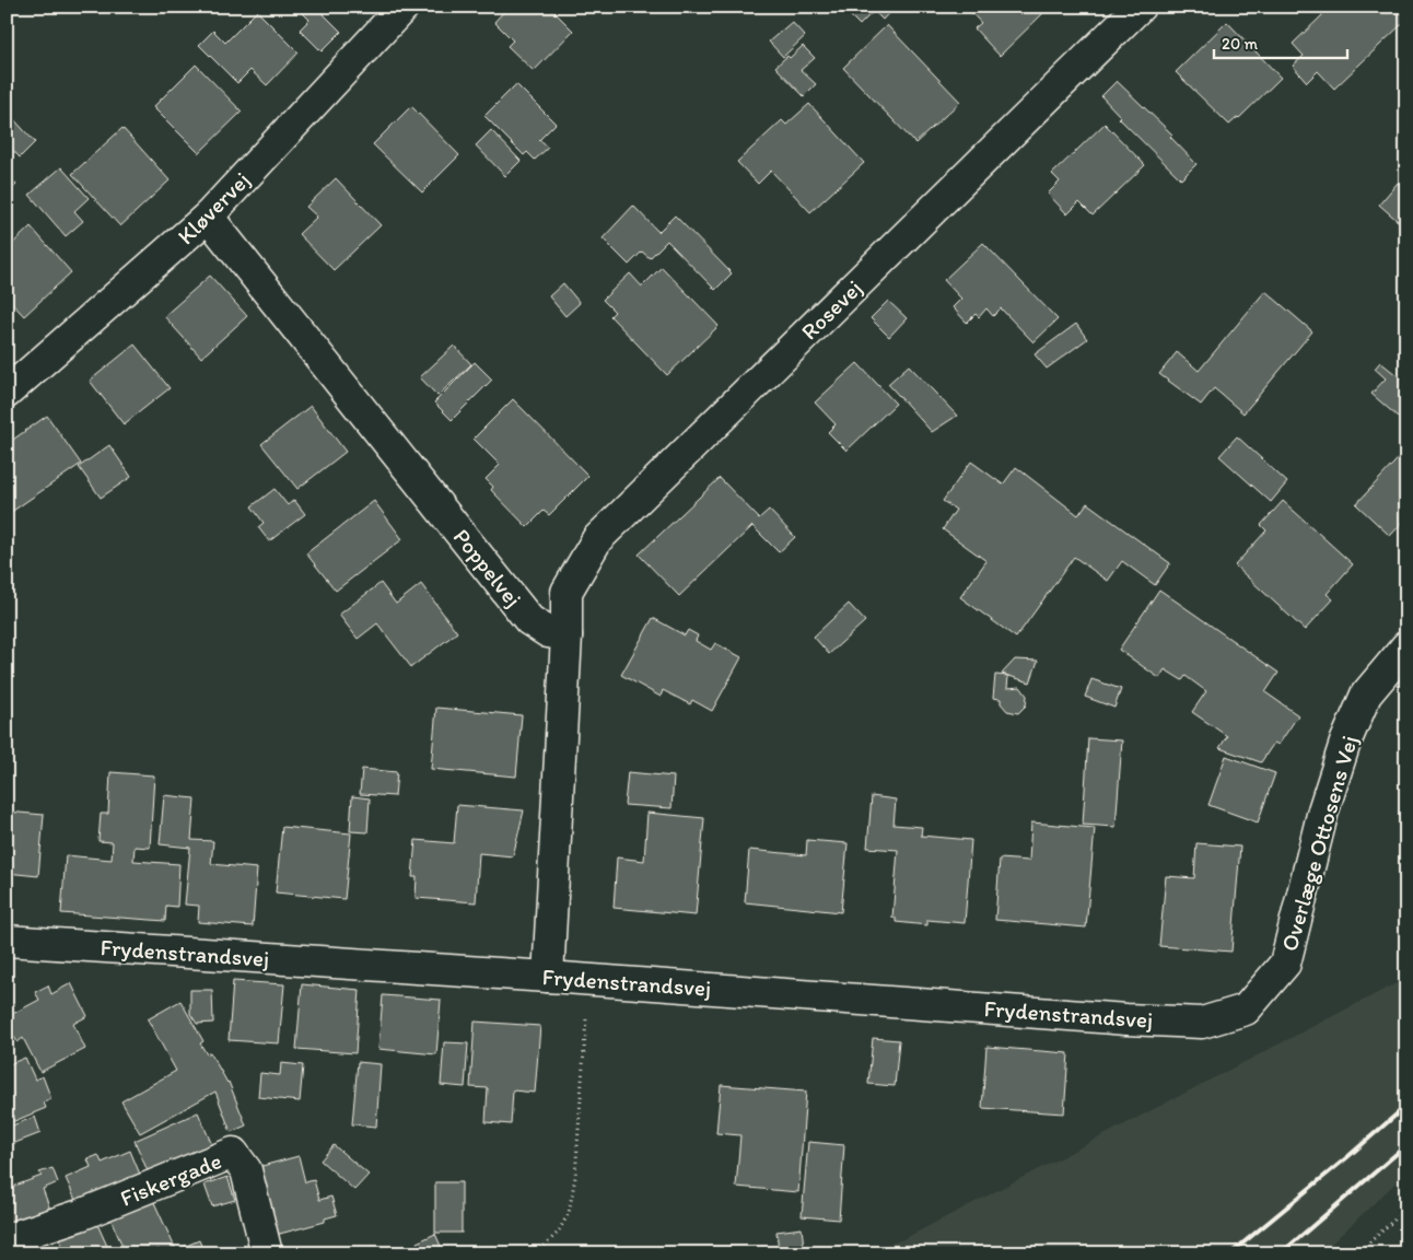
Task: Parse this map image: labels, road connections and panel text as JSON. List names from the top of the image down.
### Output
{
  "streets": {
    "street": [
      "Kløvervej",
      "Rosevej",
      "Poppelvej",
      "Overlæge Ottosens Vej",
      "Frydenstrandsvej",
      "Fiskergade"
    ]
  },
  "crossings": [
    ["Kløvervej", "Poppelvej"],
    ["Rosevej", "Poppelvej"],
    ["Overlæge Ottosens Vej", "Frydenstrandsvej"]
  ],
  "scale_bar": "20 m"
}
